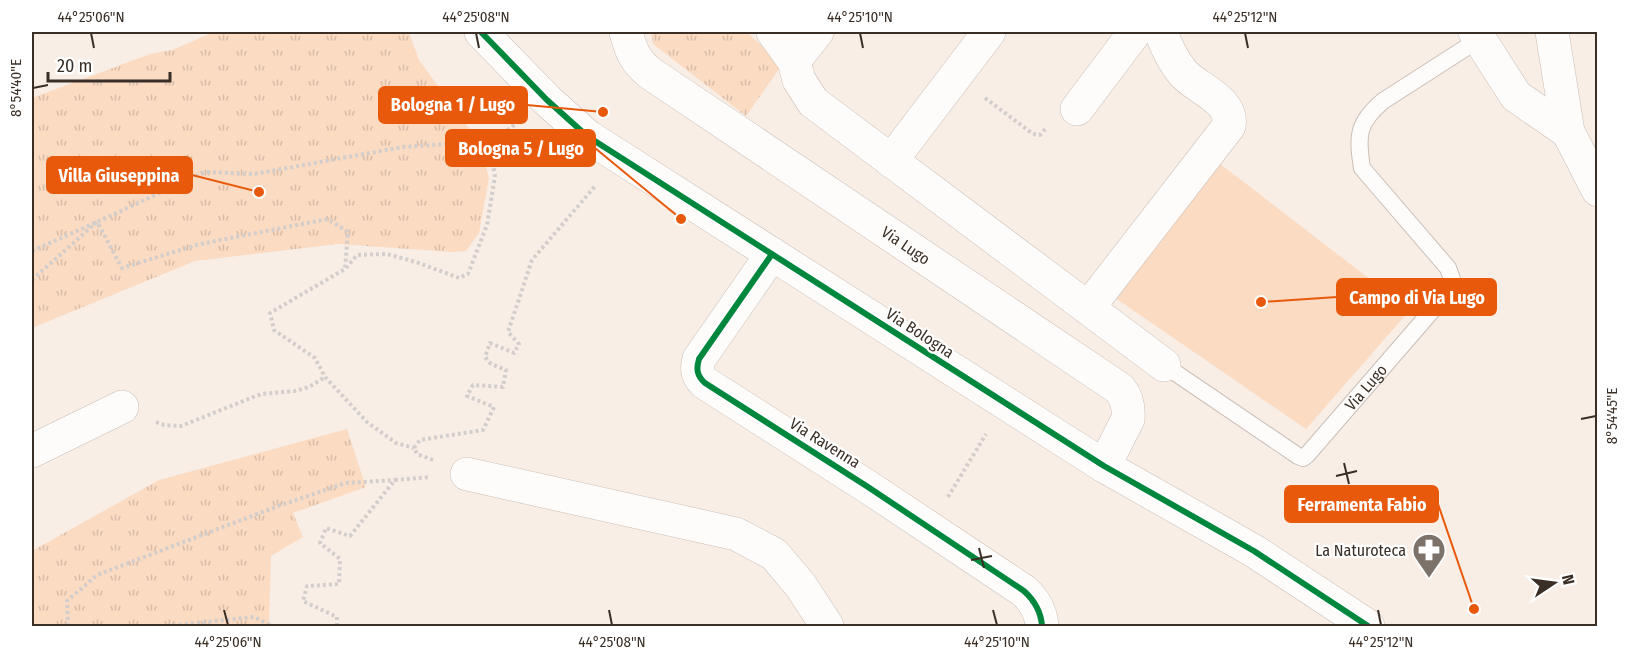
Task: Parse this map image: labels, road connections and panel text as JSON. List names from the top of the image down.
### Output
{
  "streets": {
    "street": ["Via Lugo", "Via Bologna", "Via Ravenna"]
  },
  "crossings": [
    ["Via Lugo", "Via Bologna"],
    ["Via Bologna", "Via Ravenna"]
  ],
  "places": {
    "other": [
      "Bologna 1 / Lugo",
      "Villa Giuseppina",
      "Bologna 5 / Lugo",
      "Campo di Via Lugo",
      "Ferramenta Fabio"
    ],
    "pharmacy": ["La Naturoteca"]
  },
  "scale_bar": "20 m",
  "north": "right",
  "coordinates": [
    "44°25'06\"N",
    "44°25'08\"N",
    "44°25'10\"N",
    "44°25'12\"N",
    "8°54'40\"E",
    "8°54'45\"E"
  ]
}
